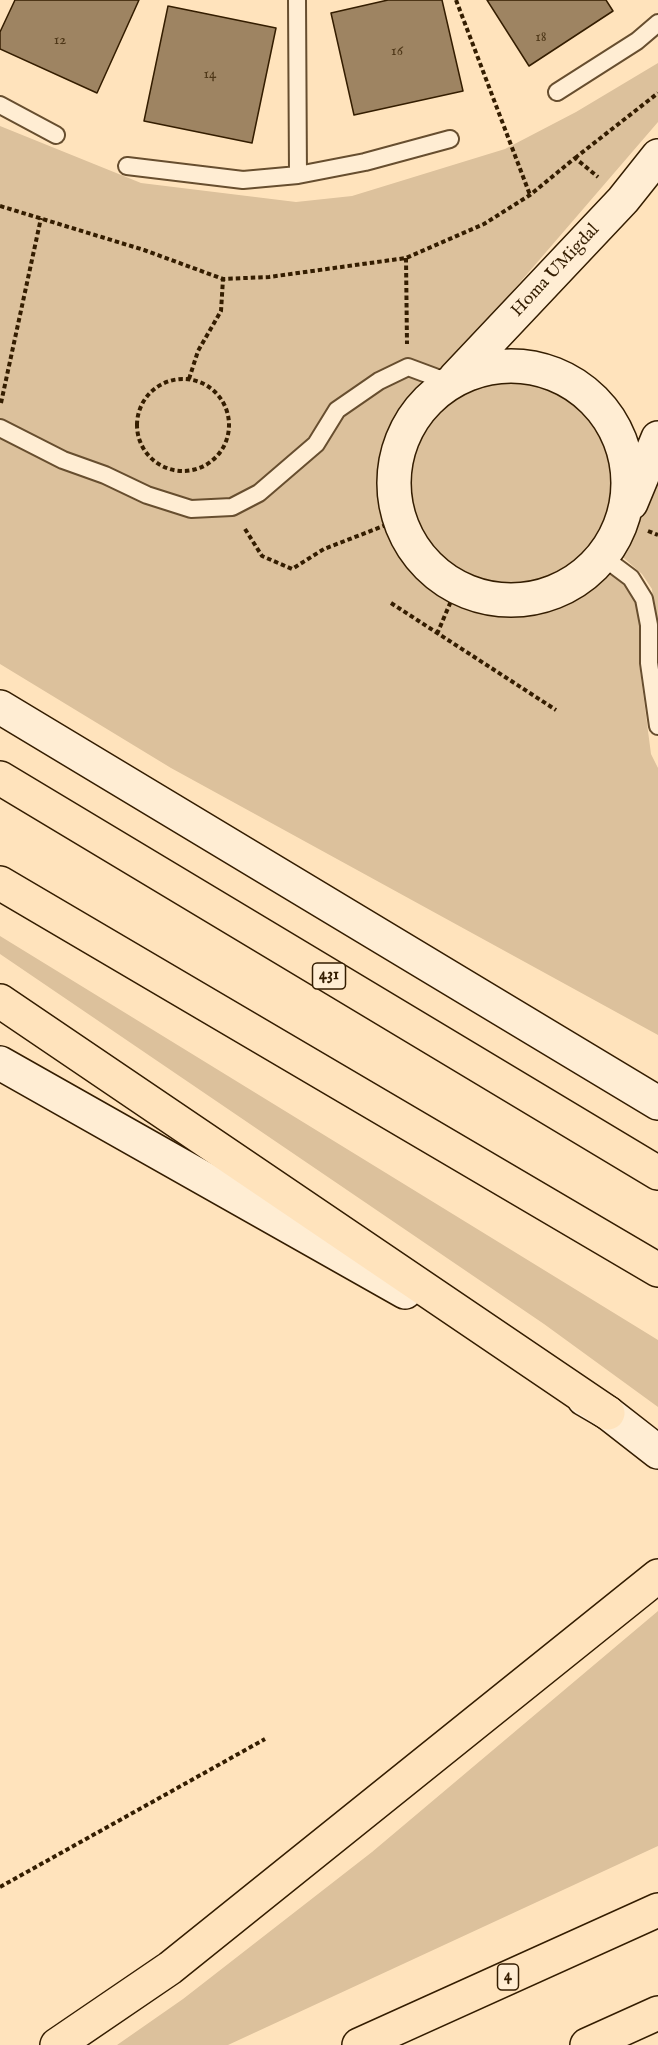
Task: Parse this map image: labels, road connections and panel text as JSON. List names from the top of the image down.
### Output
{
  "streets": {
    "highway": ["431", "4"],
    "main road": ["Homa UMigdal"]
  },
  "house_numbers": [
    "18",
    "12",
    "16",
    "14"
  ]
}
